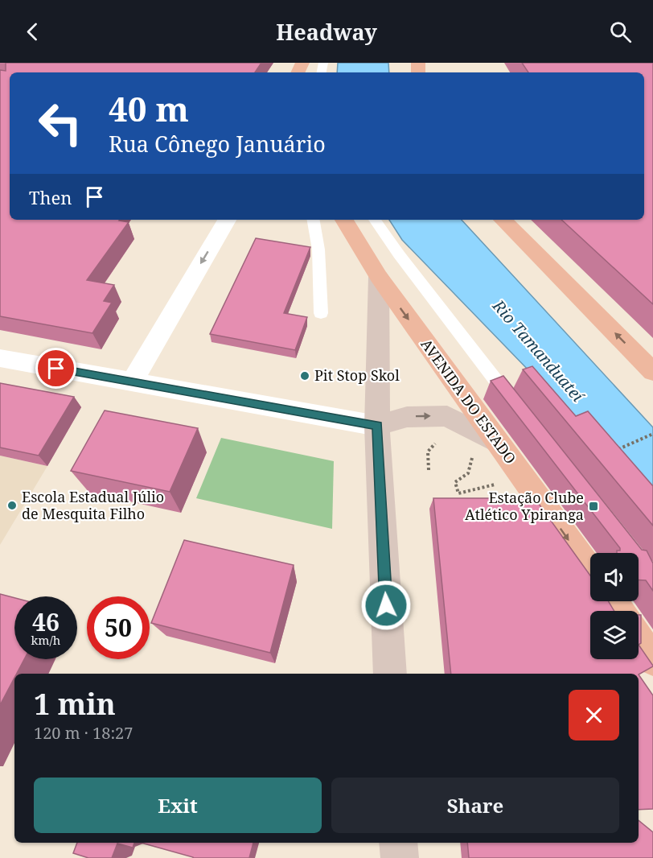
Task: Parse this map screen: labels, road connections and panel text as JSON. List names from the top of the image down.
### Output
{
  "streets": {
    "highway": ["AVENIDA DO ESTADO"]
  },
  "water": ["Rio Tamanduateí"],
  "places": {
    "other": ["Pit Stop Skol", "Escola Estadual Júlio de Mesquita Filho"],
    "transit": ["Estação Clube Atlético Ypiranga"]
  },
  "page": {
    "header": "Headway",
    "turn": ["40 m", "Rua Cônego Januário"],
    "then": "Then",
    "speed": "46 km/h",
    "limit": "50",
    "heading": ["1 min", "120 m · 18:27"],
    "buttons": ["Exit", "Share"]
  }
}
